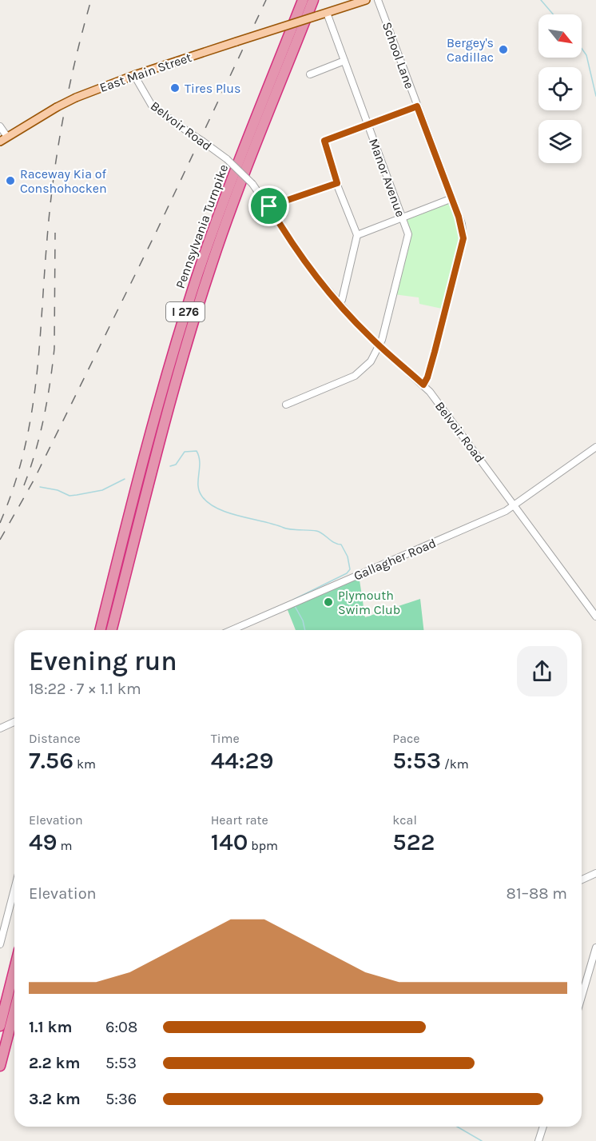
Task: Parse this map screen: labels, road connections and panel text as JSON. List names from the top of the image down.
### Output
{
  "streets": {
    "highway": ["Pennsylvania Turnpike", "I 276"],
    "main road": ["East Main Street"],
    "street": [
      "School Lane",
      "Belvoir Road",
      "Manor Avenue",
      "Gallagher Road"
    ]
  },
  "crossings": [
    ["School Lane", "Belvoir Road"],
    ["East Main Street", "Belvoir Road"],
    ["East Main Street", "Manor Avenue"],
    ["Belvoir Road", "Manor Avenue"],
    ["Belvoir Road", "Gallagher Road"]
  ],
  "places": [
    "Bergey's Cadillac",
    "Tires Plus",
    "Raceway Kia of Conshohocken",
    "Plymouth Swim Club"
  ],
  "north": "bottom right",
  "page": {
    "heading": ["Evening run", "18:22 · 7 × 1.1 km"],
    "stats": [
      ["Distance", "7.56 km"],
      ["Time", "44:29"],
      ["Pace", "5:53 /km"],
      ["Elevation", "49 m"],
      ["Heart rate", "140 bpm"],
      ["kcal", "522"]
    ],
    "chart": ["Elevation", "81–88 m"],
    "list": [
      {
        "name": "1.1 km",
        "note": "6:08"
      },
      {
        "name": "2.2 km",
        "note": "5:53"
      },
      {
        "name": "3.2 km",
        "note": "5:36"
      }
    ]
  }
}
